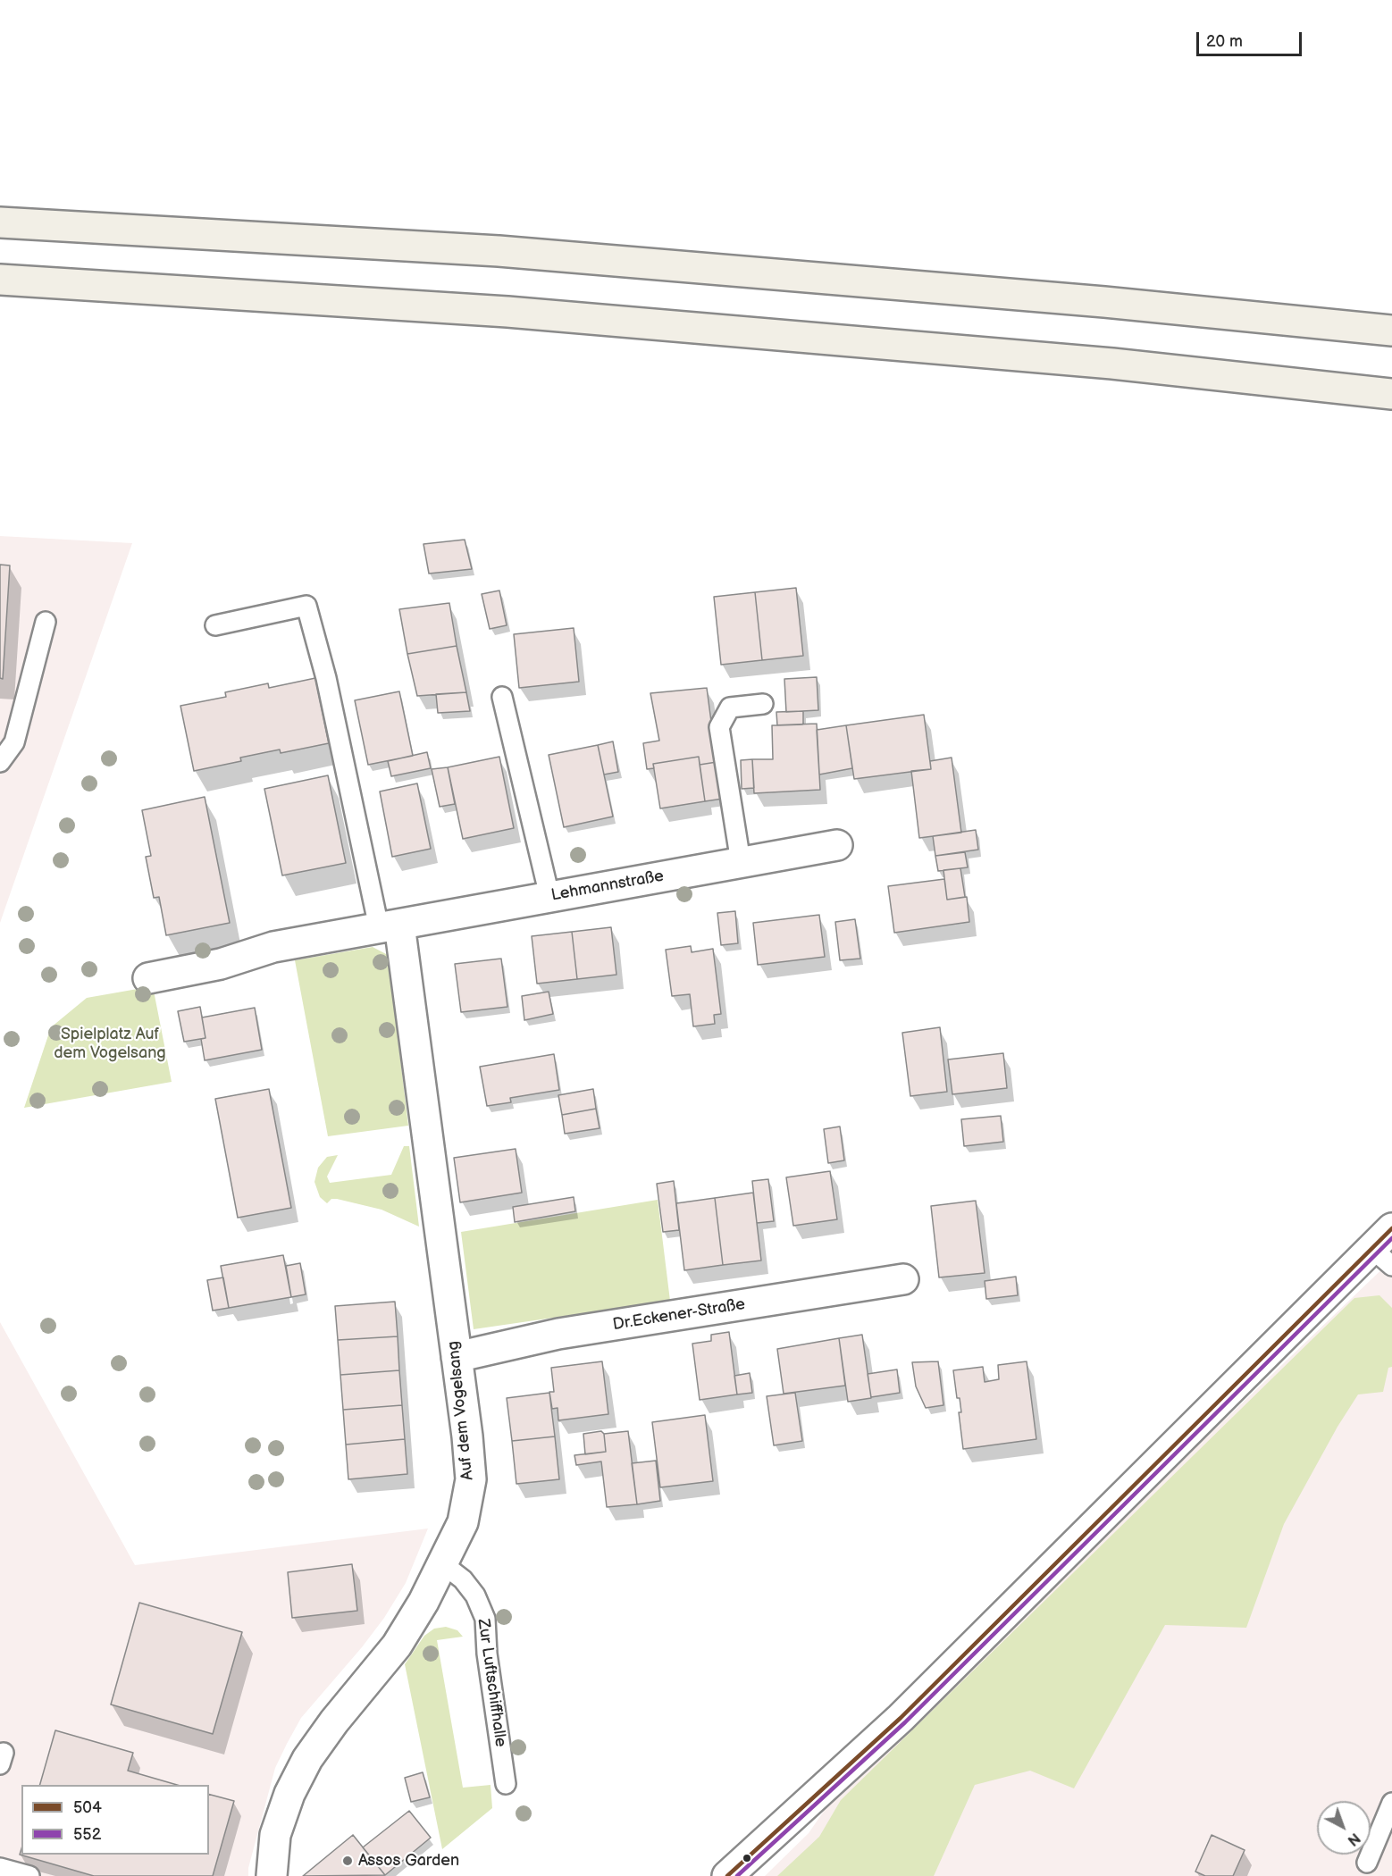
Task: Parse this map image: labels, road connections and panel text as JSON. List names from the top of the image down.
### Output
{
  "streets": {
    "street": ["Lehmannstraße", "Dr.Eckener-Straße", "Auf dem Vogelsang"],
    "lane": ["Zur Luftschiffhalle"]
  },
  "crossings": [
    ["Lehmannstraße", "Auf dem Vogelsang"],
    ["Dr.Eckener-Straße", "Auf dem Vogelsang"],
    ["Auf dem Vogelsang", "Zur Luftschiffhalle"]
  ],
  "parks": ["Spielplatz Auf dem Vogelsang"],
  "places": ["Assos Garden"],
  "lines": ["transit line 504", "transit line 552"],
  "legend": ["504", "552"],
  "scale_bar": "20 m",
  "north": "bottom right"
}
